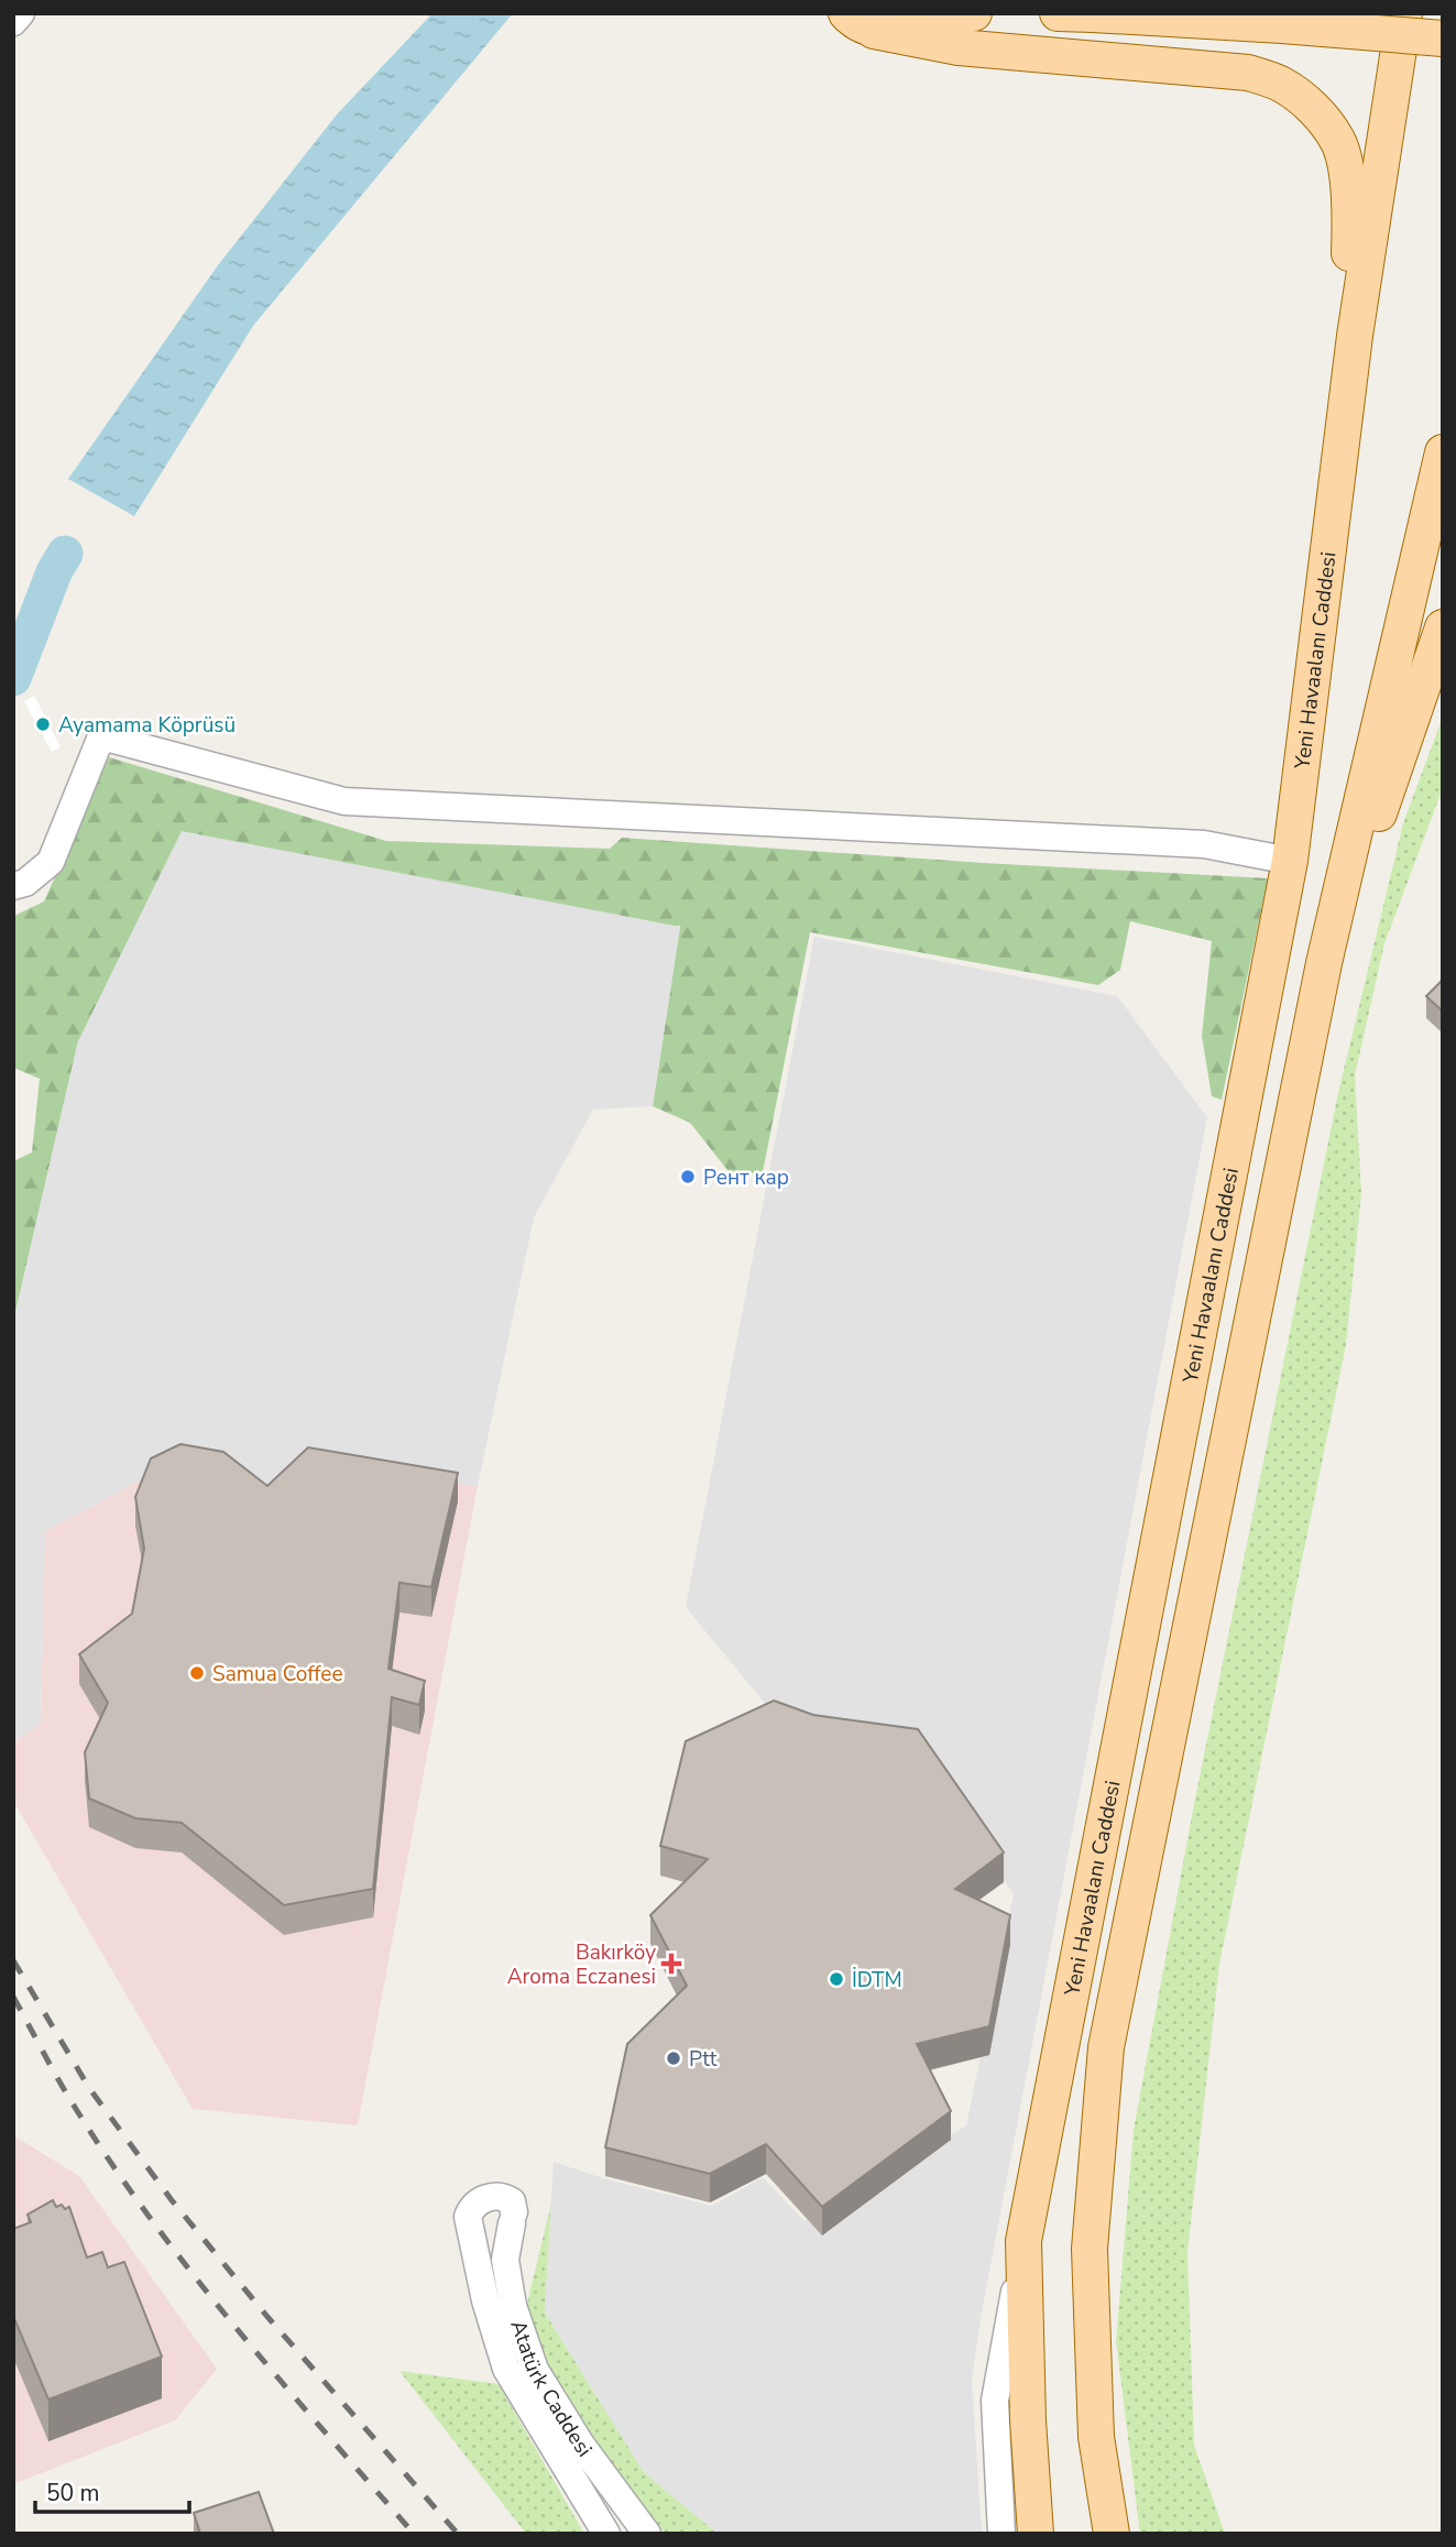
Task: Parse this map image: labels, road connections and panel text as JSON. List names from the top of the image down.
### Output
{
  "streets": {
    "main road": ["Yeni Havaalanı Caddesi"],
    "street": ["Atatürk Caddesi"]
  },
  "places": {
    "other": [
      "Ayamama Köprüsü",
      "Рент кар",
      "Samua Coffee",
      "İDTM",
      "Ptt"
    ],
    "health": ["Bakırköy Aroma Eczanesi"]
  },
  "scale_bar": "50 m"
}
